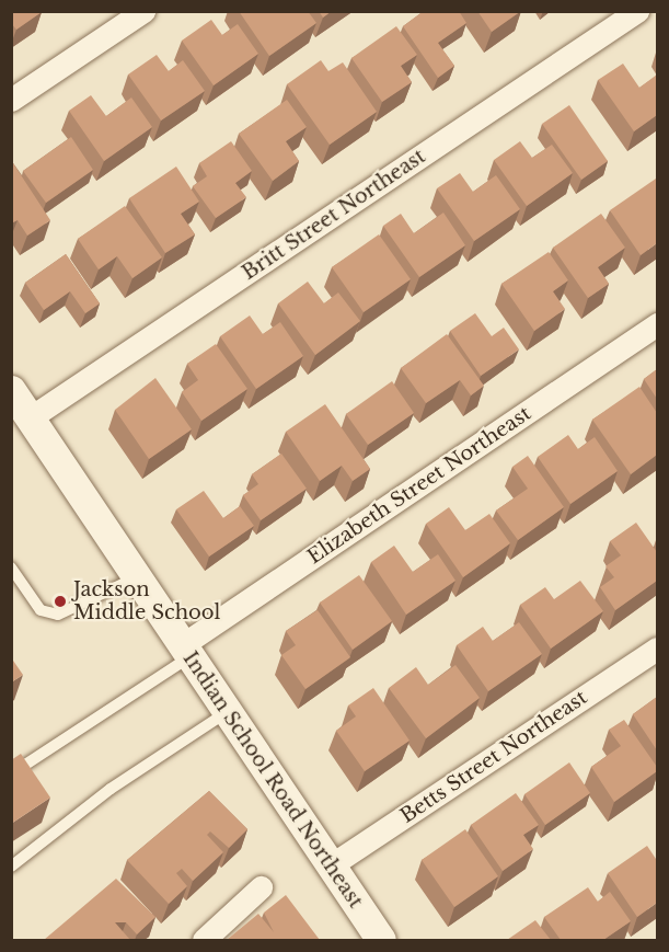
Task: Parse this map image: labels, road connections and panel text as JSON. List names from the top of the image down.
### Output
{
  "streets": {
    "street": [
      "Britt Street Northeast",
      "Elizabeth Street Northeast",
      "Betts Street Northeast",
      "Indian School Road Northeast"
    ]
  },
  "crossings": [
    ["Britt Street Northeast", "Indian School Road Northeast"],
    ["Elizabeth Street Northeast", "Indian School Road Northeast"],
    ["Betts Street Northeast", "Indian School Road Northeast"]
  ],
  "places": ["Jackson Middle School"]
}
